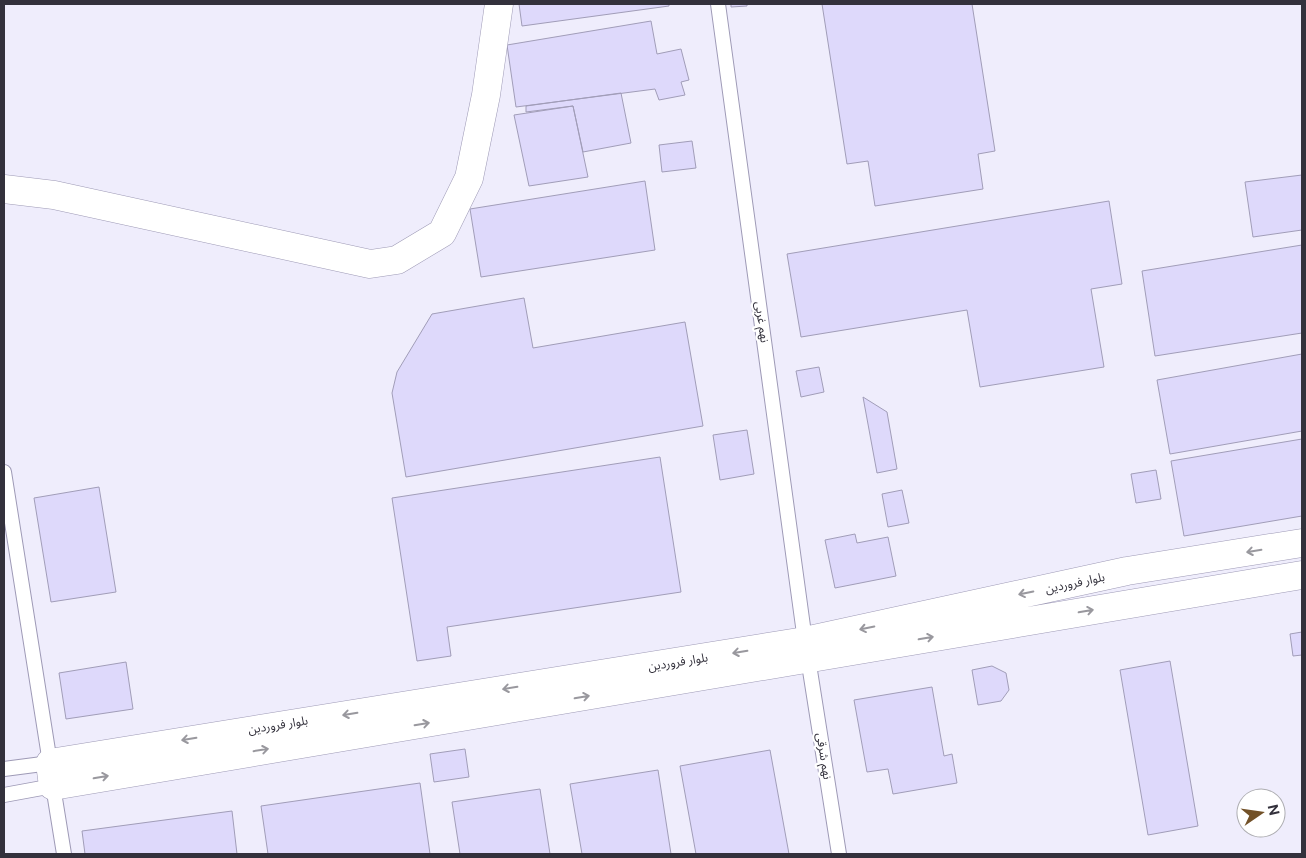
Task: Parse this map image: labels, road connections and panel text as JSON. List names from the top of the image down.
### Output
{
  "streets": {
    "street": ["بلوار فروردین"],
    "lane": ["نهم غربی", "نهم شرقی"]
  },
  "crossings": [
    ["نهم غربی", "بلوار فروردین"],
    ["نهم غربی", "نهم شرقی"],
    ["بلوار فروردین", "نهم شرقی"]
  ],
  "north": "right"
}
